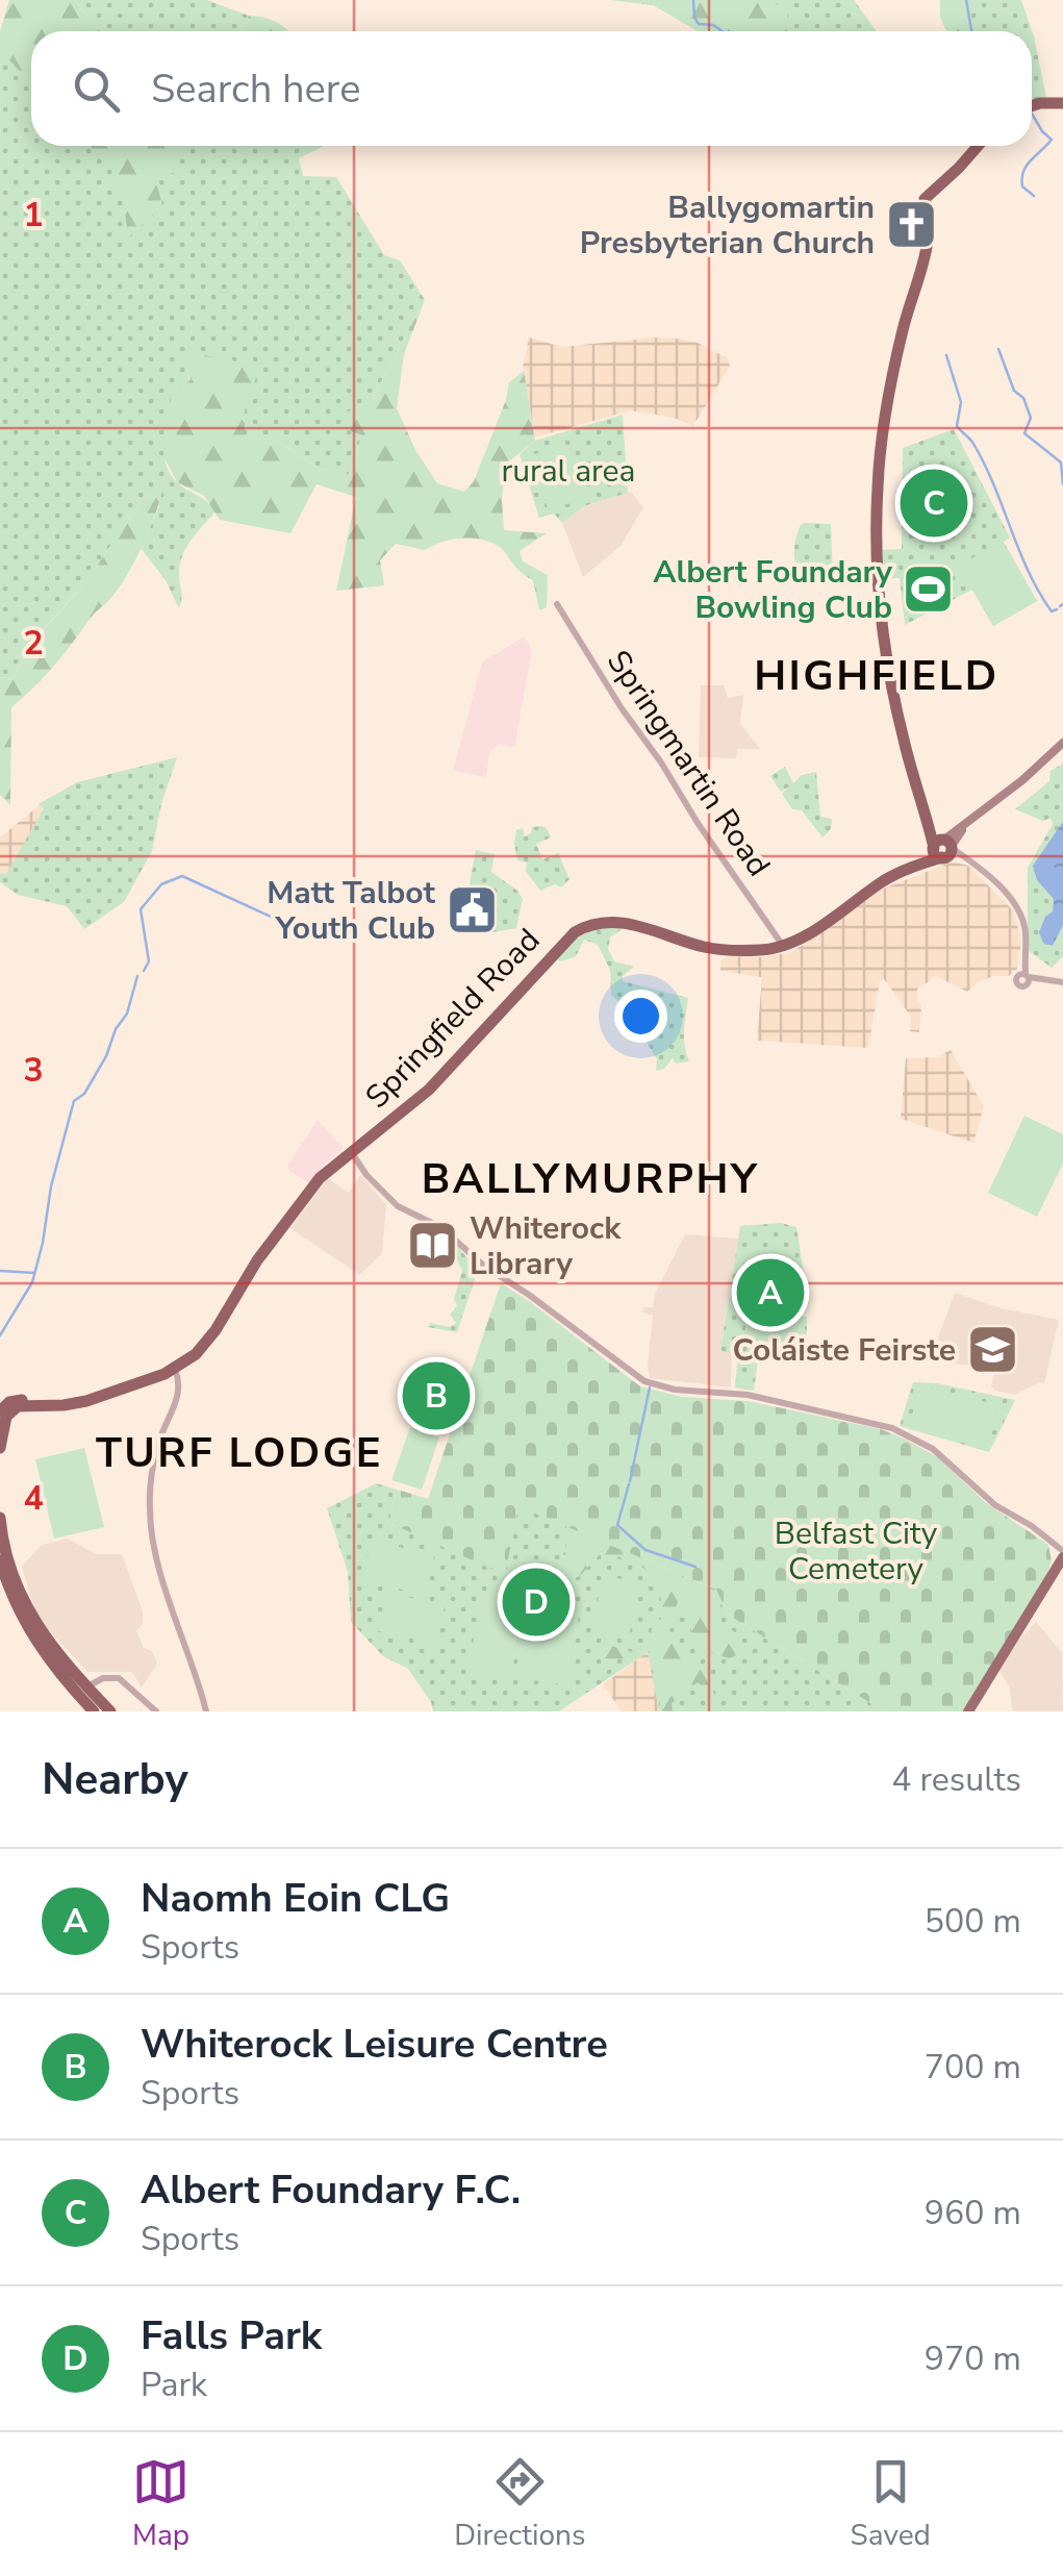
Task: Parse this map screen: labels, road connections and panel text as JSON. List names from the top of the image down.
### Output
{
  "streets": {
    "highway": ["Springfield Road"],
    "street": ["Springmartin Road"]
  },
  "crossings": [
    ["Springmartin Road", "Springfield Road"]
  ],
  "districts": ["HIGHFIELD", "BALLYMURPHY", "TURF LODGE"],
  "parks": ["rural area", "Belfast City Cemetery"],
  "places": {
    "church": ["Ballygomartin Presbyterian Church"],
    "sports": ["Albert Foundary Bowling Club"],
    "public building": ["Matt Talbot Youth Club"],
    "library": ["Whiterock Library"],
    "school or university": ["Coláiste Feirste"]
  },
  "page": {
    "search": "Search here",
    "pins": [
      "C",
      "A",
      "B",
      "D"
    ],
    "heading": ["Nearby", "4 results"],
    "list": [
      {
        "mark": "A",
        "name": "Naomh Eoin CLG",
        "note": "Sports",
        "value": "500 m"
      },
      {
        "mark": "B",
        "name": "Whiterock Leisure Centre",
        "note": "Sports",
        "value": "700 m"
      },
      {
        "mark": "C",
        "name": "Albert Foundary F.C.",
        "note": "Sports",
        "value": "960 m"
      },
      {
        "mark": "D",
        "name": "Falls Park",
        "note": "Park",
        "value": "970 m"
      }
    ],
    "nav": ["Map", "Directions", "Saved"]
  },
  "grid": {
    "rows": [
      "1",
      "2",
      "3",
      "4"
    ]
  }
}
